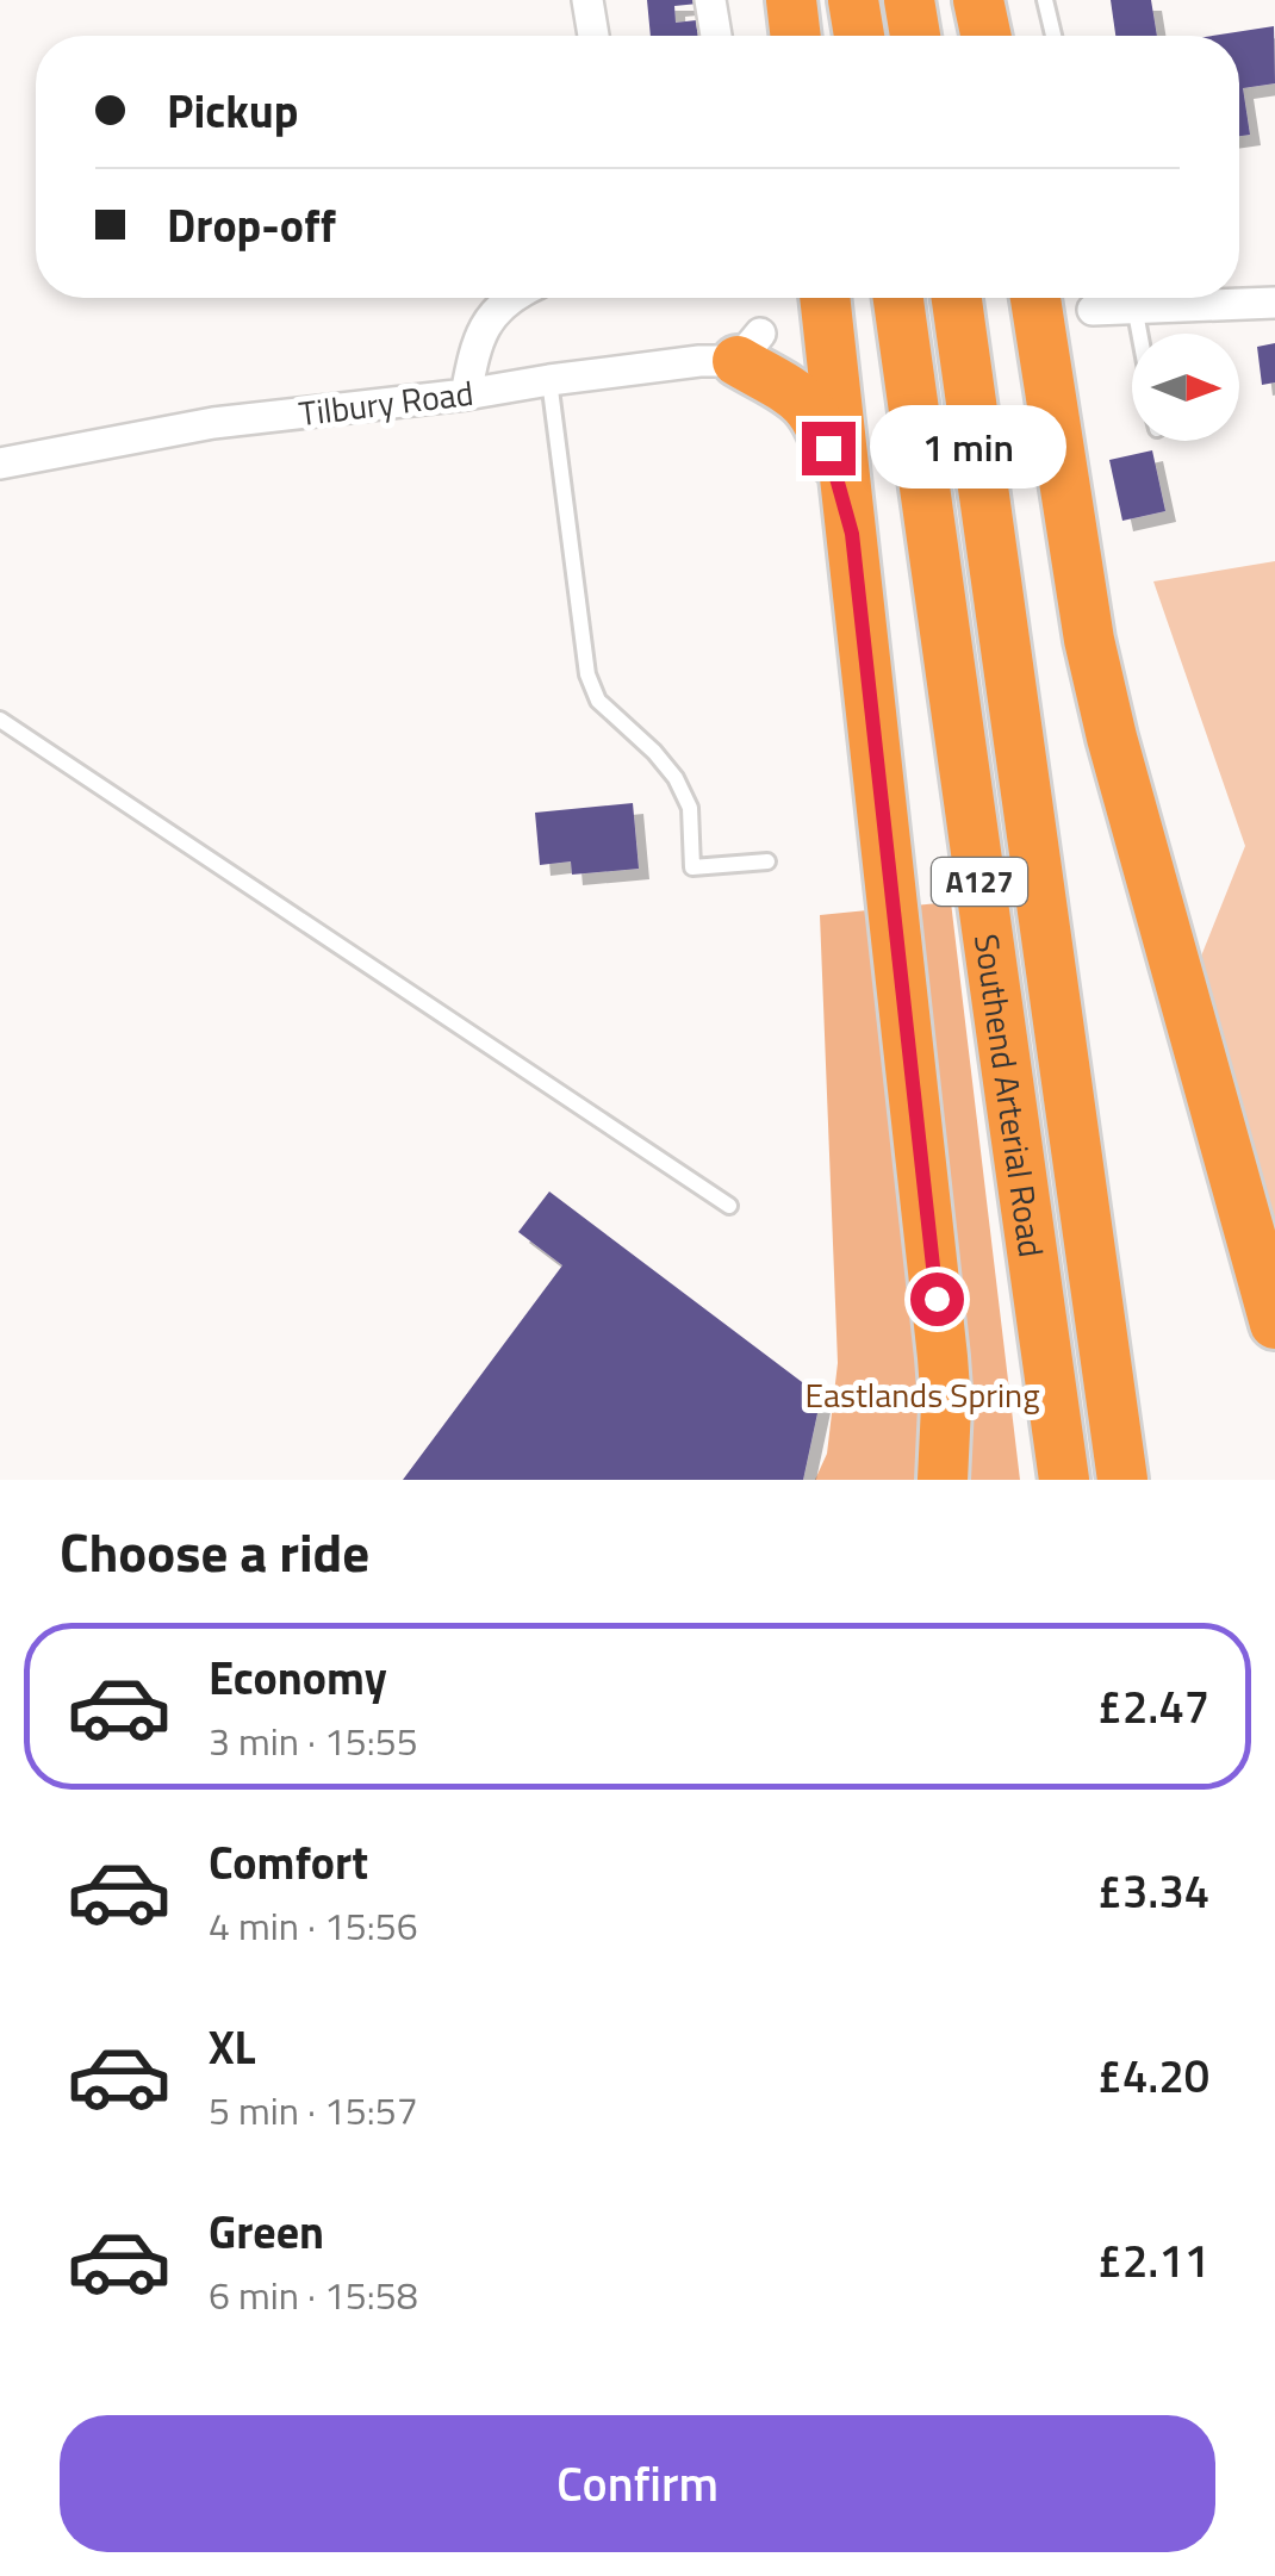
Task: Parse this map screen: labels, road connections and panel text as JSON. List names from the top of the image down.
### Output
{
  "streets": {
    "highway": ["A127", "Southend Arterial Road"],
    "street": ["Tilbury Road"]
  },
  "parks": ["Eastlands Spring"],
  "north": "right",
  "page": {
    "banner": ["Pickup", "Drop-off"],
    "bubble": "1 min",
    "heading": "Choose a ride",
    "list": [
      {
        "name": "Economy",
        "note": "3 min · 15:55",
        "value": "£2.47"
      },
      {
        "name": "Comfort",
        "note": "4 min · 15:56",
        "value": "£3.34"
      },
      {
        "name": "XL",
        "note": "5 min · 15:57",
        "value": "£4.20"
      },
      {
        "name": "Green",
        "note": "6 min · 15:58",
        "value": "£2.11"
      }
    ],
    "buttons": "Confirm"
  }
}
